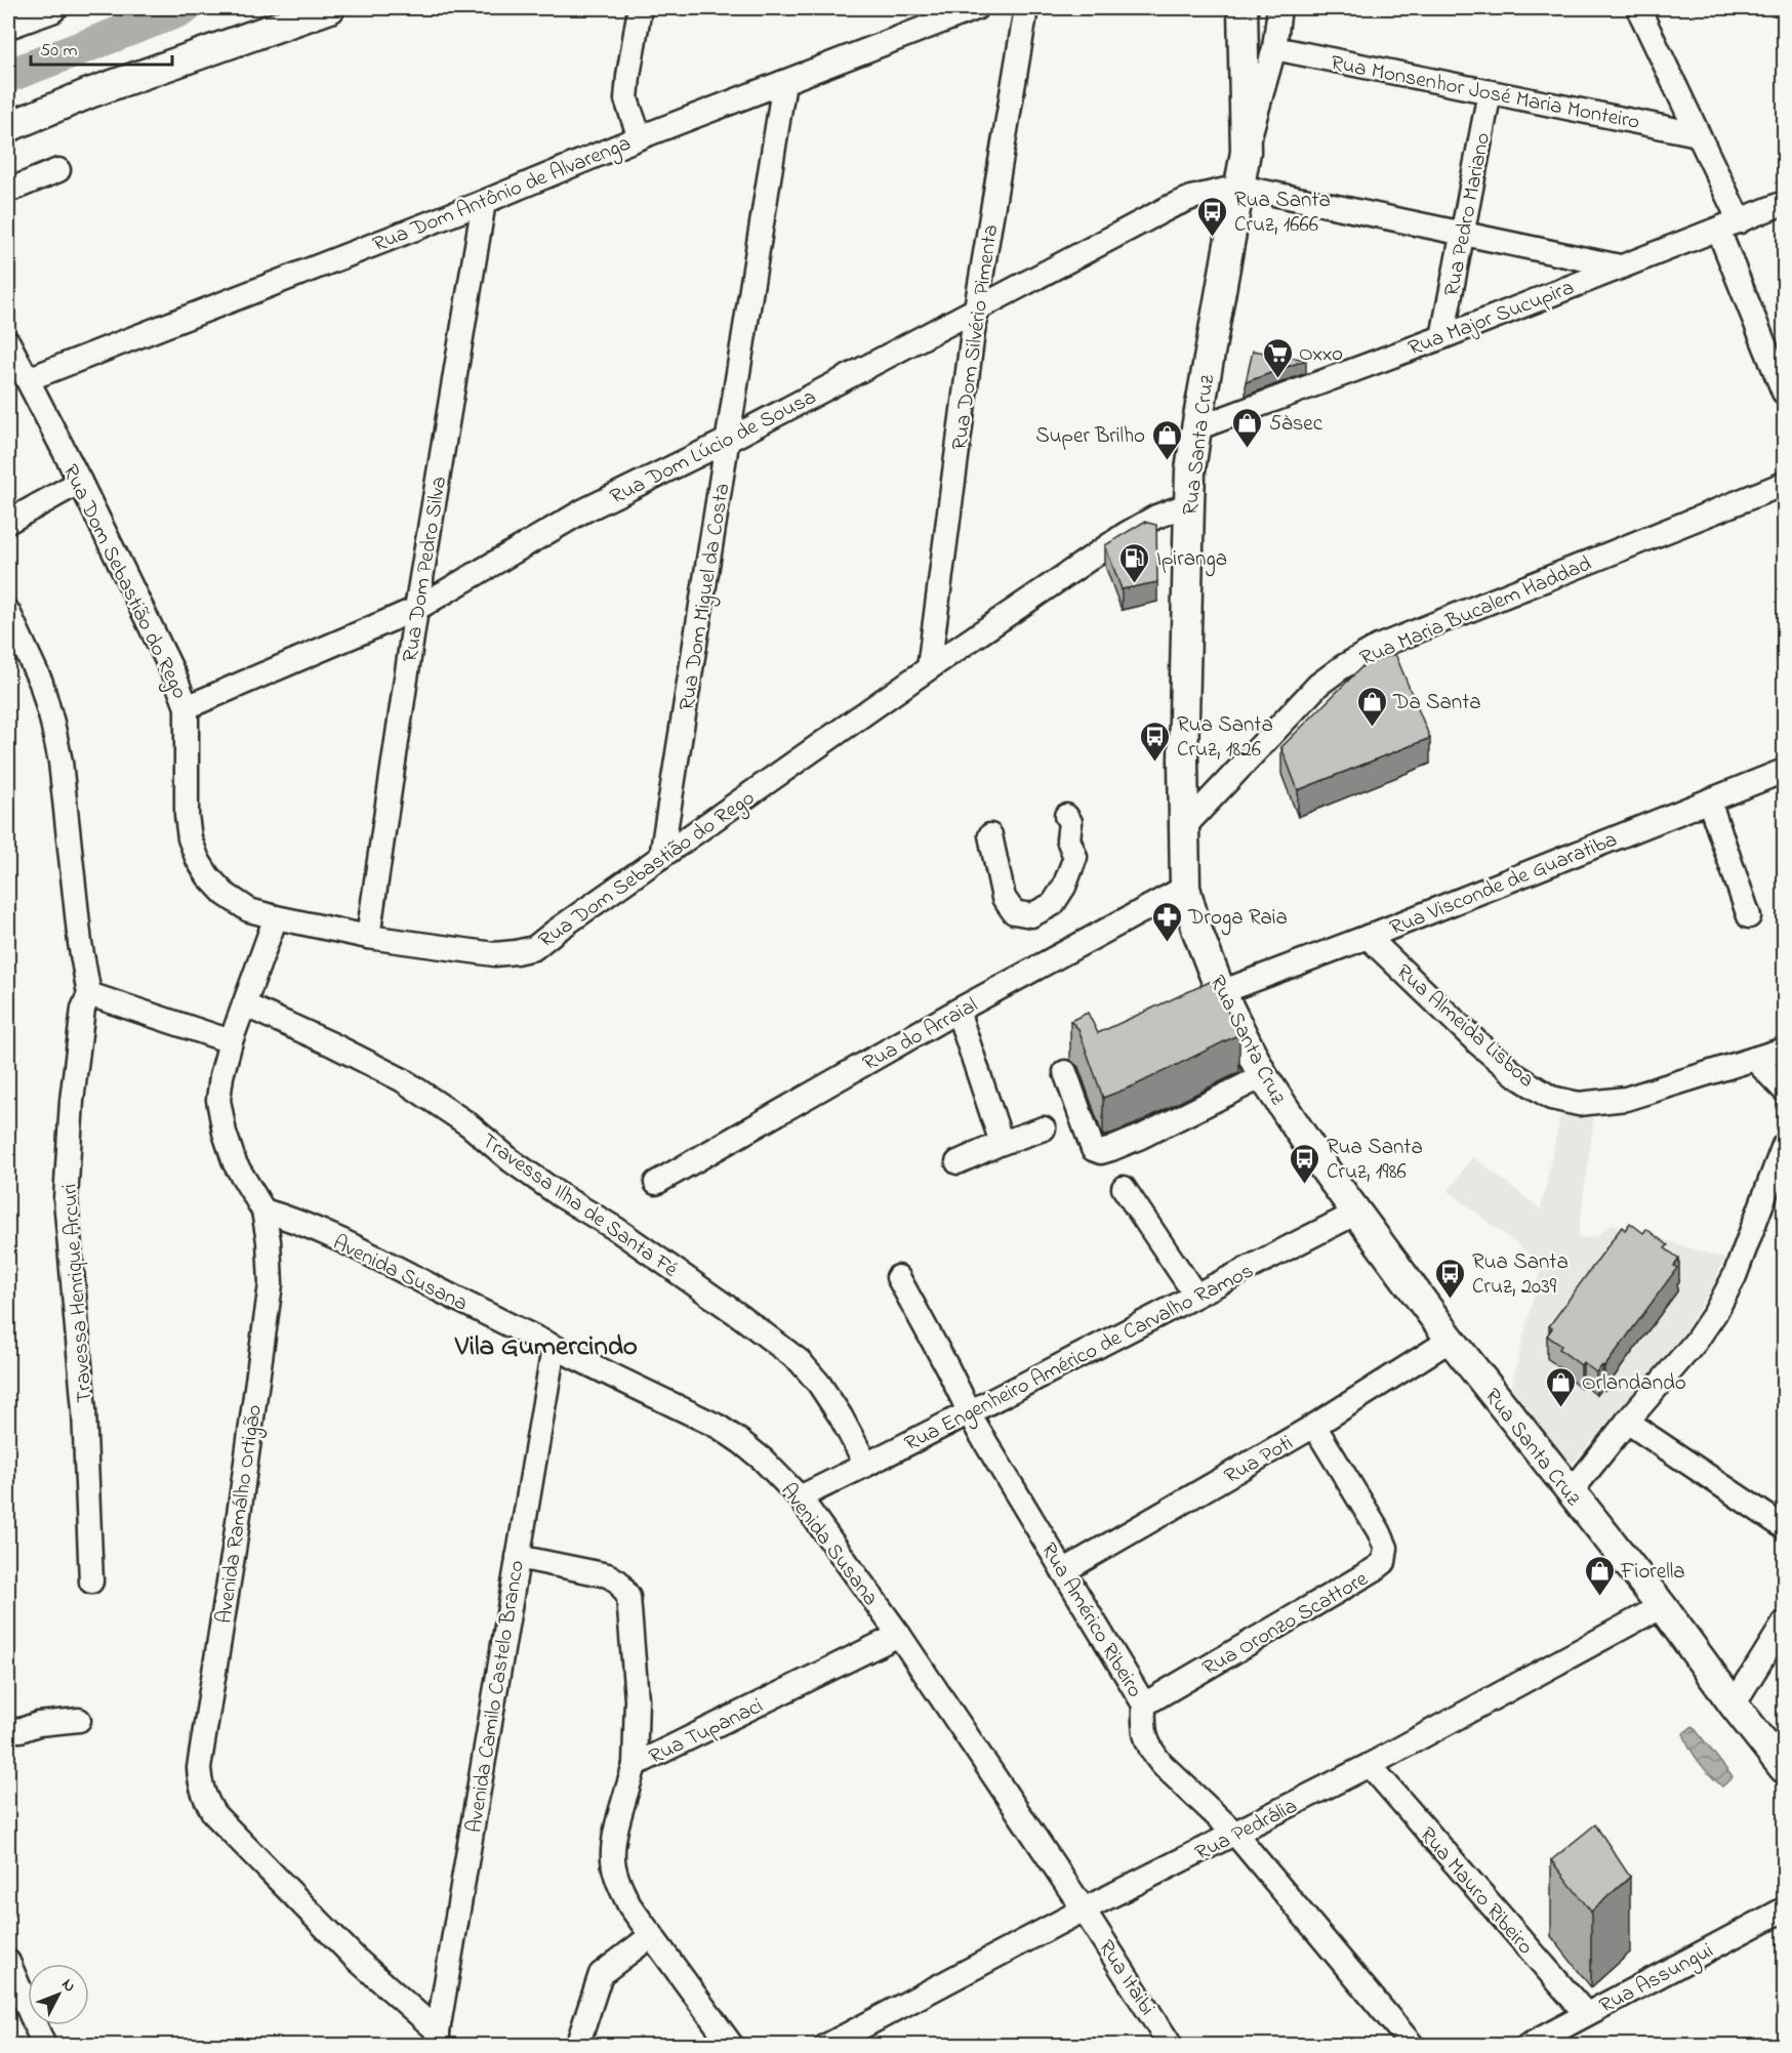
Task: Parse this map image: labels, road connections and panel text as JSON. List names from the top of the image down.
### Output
{
  "streets": {
    "main road": ["Rua Santa Cruz"],
    "street": [
      "Rua Monsenhor José Maria Monteiro",
      "Rua Dom Antônio de Alvarenga",
      "Rua Pedro Mariano",
      "Rua Major Sucupira",
      "Rua Dom Silvério Pimenta",
      "Rua Dom Lúcio de Sousa",
      "Rua Dom Pedro Silva",
      "Rua Dom Sebastião do Rego",
      "Rua Dom Miguel da Costa",
      "Rua Maria Bucalem Haddad",
      "Rua Visconde de Guaratiba",
      "Rua Almeida Lisboa",
      "Rua do Arraial",
      "Travessa Ilha de Santa Fé",
      "Avenida Susana",
      "Travessa Henrique Arcuri",
      "Rua Engenheiro Américo de Carvalho Ramos",
      "Rua Poti",
      "Avenida Ramálho Ortigão",
      "Rua Américo Ribeiro",
      "Rua Oronzo Scattore",
      "Avenida Camilo Castelo Branco",
      "Rua Tupanaci",
      "Rua Pedrália",
      "Rua Mauro Ribeiro",
      "Rua Itaibi",
      "Rua Assungui"
    ]
  },
  "crossings": [
    ["Rua Monsenhor José Maria Monteiro", "Rua Pedro Mariano"],
    ["Rua Monsenhor José Maria Monteiro", "Rua Santa Cruz"],
    ["Rua Dom Antônio de Alvarenga", "Rua Dom Pedro Silva"],
    ["Rua Dom Antônio de Alvarenga", "Rua Dom Sebastião do Rego"],
    ["Rua Dom Antônio de Alvarenga", "Rua Dom Miguel da Costa"],
    ["Rua Pedro Mariano", "Rua Major Sucupira"],
    ["Rua Major Sucupira", "Rua Santa Cruz"],
    ["Rua Dom Silvério Pimenta", "Rua Dom Lúcio de Sousa"],
    ["Rua Dom Silvério Pimenta", "Rua Dom Sebastião do Rego"],
    ["Rua Santa Cruz", "Rua Dom Lúcio de Sousa"],
    ["Rua Santa Cruz", "Rua Dom Sebastião do Rego"],
    ["Rua Santa Cruz", "Rua Maria Bucalem Haddad"],
    ["Rua Santa Cruz", "Rua Visconde de Guaratiba"],
    ["Rua Santa Cruz", "Rua do Arraial"],
    ["Rua Santa Cruz", "Rua Engenheiro Américo de Carvalho Ramos"],
    ["Rua Santa Cruz", "Rua Poti"],
    ["Rua Santa Cruz", "Rua Pedrália"],
    ["Rua Dom Lúcio de Sousa", "Rua Dom Pedro Silva"],
    ["Rua Dom Lúcio de Sousa", "Rua Dom Sebastião do Rego"],
    ["Rua Dom Lúcio de Sousa", "Rua Dom Miguel da Costa"],
    ["Rua Dom Pedro Silva", "Rua Dom Sebastião do Rego"],
    ["Rua Dom Sebastião do Rego", "Rua Dom Miguel da Costa"],
    ["Rua Dom Sebastião do Rego", "Avenida Ramálho Ortigão"],
    ["Rua Visconde de Guaratiba", "Rua Almeida Lisboa"],
    ["Travessa Ilha de Santa Fé", "Rua Engenheiro Américo de Carvalho Ramos"],
    ["Travessa Ilha de Santa Fé", "Avenida Ramálho Ortigão"],
    ["Avenida Susana", "Rua Engenheiro Américo de Carvalho Ramos"],
    ["Avenida Susana", "Avenida Ramálho Ortigão"],
    ["Avenida Susana", "Avenida Camilo Castelo Branco"],
    ["Avenida Susana", "Rua Tupanaci"],
    ["Avenida Susana", "Rua Pedrália"],
    ["Avenida Susana", "Rua Itaibi"],
    ["Rua Engenheiro Américo de Carvalho Ramos", "Rua Américo Ribeiro"],
    ["Rua Poti", "Rua Américo Ribeiro"],
    ["Rua Poti", "Rua Oronzo Scattore"],
    ["Avenida Ramálho Ortigão", "Avenida Camilo Castelo Branco"],
    ["Rua Américo Ribeiro", "Rua Oronzo Scattore"],
    ["Rua Américo Ribeiro", "Rua Pedrália"],
    ["Rua Pedrália", "Rua Mauro Ribeiro"],
    ["Rua Pedrália", "Rua Itaibi"],
    ["Rua Mauro Ribeiro", "Rua Assungui"]
  ],
  "districts": ["Vila Gumercindo"],
  "places": {
    "bus stop": [
      "Rua Santa Cruz, 1666",
      "Rua Santa Cruz, 1826",
      "Rua Santa Cruz, 1986",
      "Rua Santa Cruz, 2039"
    ],
    "supermarket": ["Oxxo"],
    "shop": [
      "5àsec",
      "Super Brilho",
      "Da Santa",
      "Orlandando",
      "Fiorella"
    ],
    "fuel station": ["Ipiranga"],
    "pharmacy": ["Droga Raia"]
  },
  "scale_bar": "50 m",
  "north": "top right"
}
